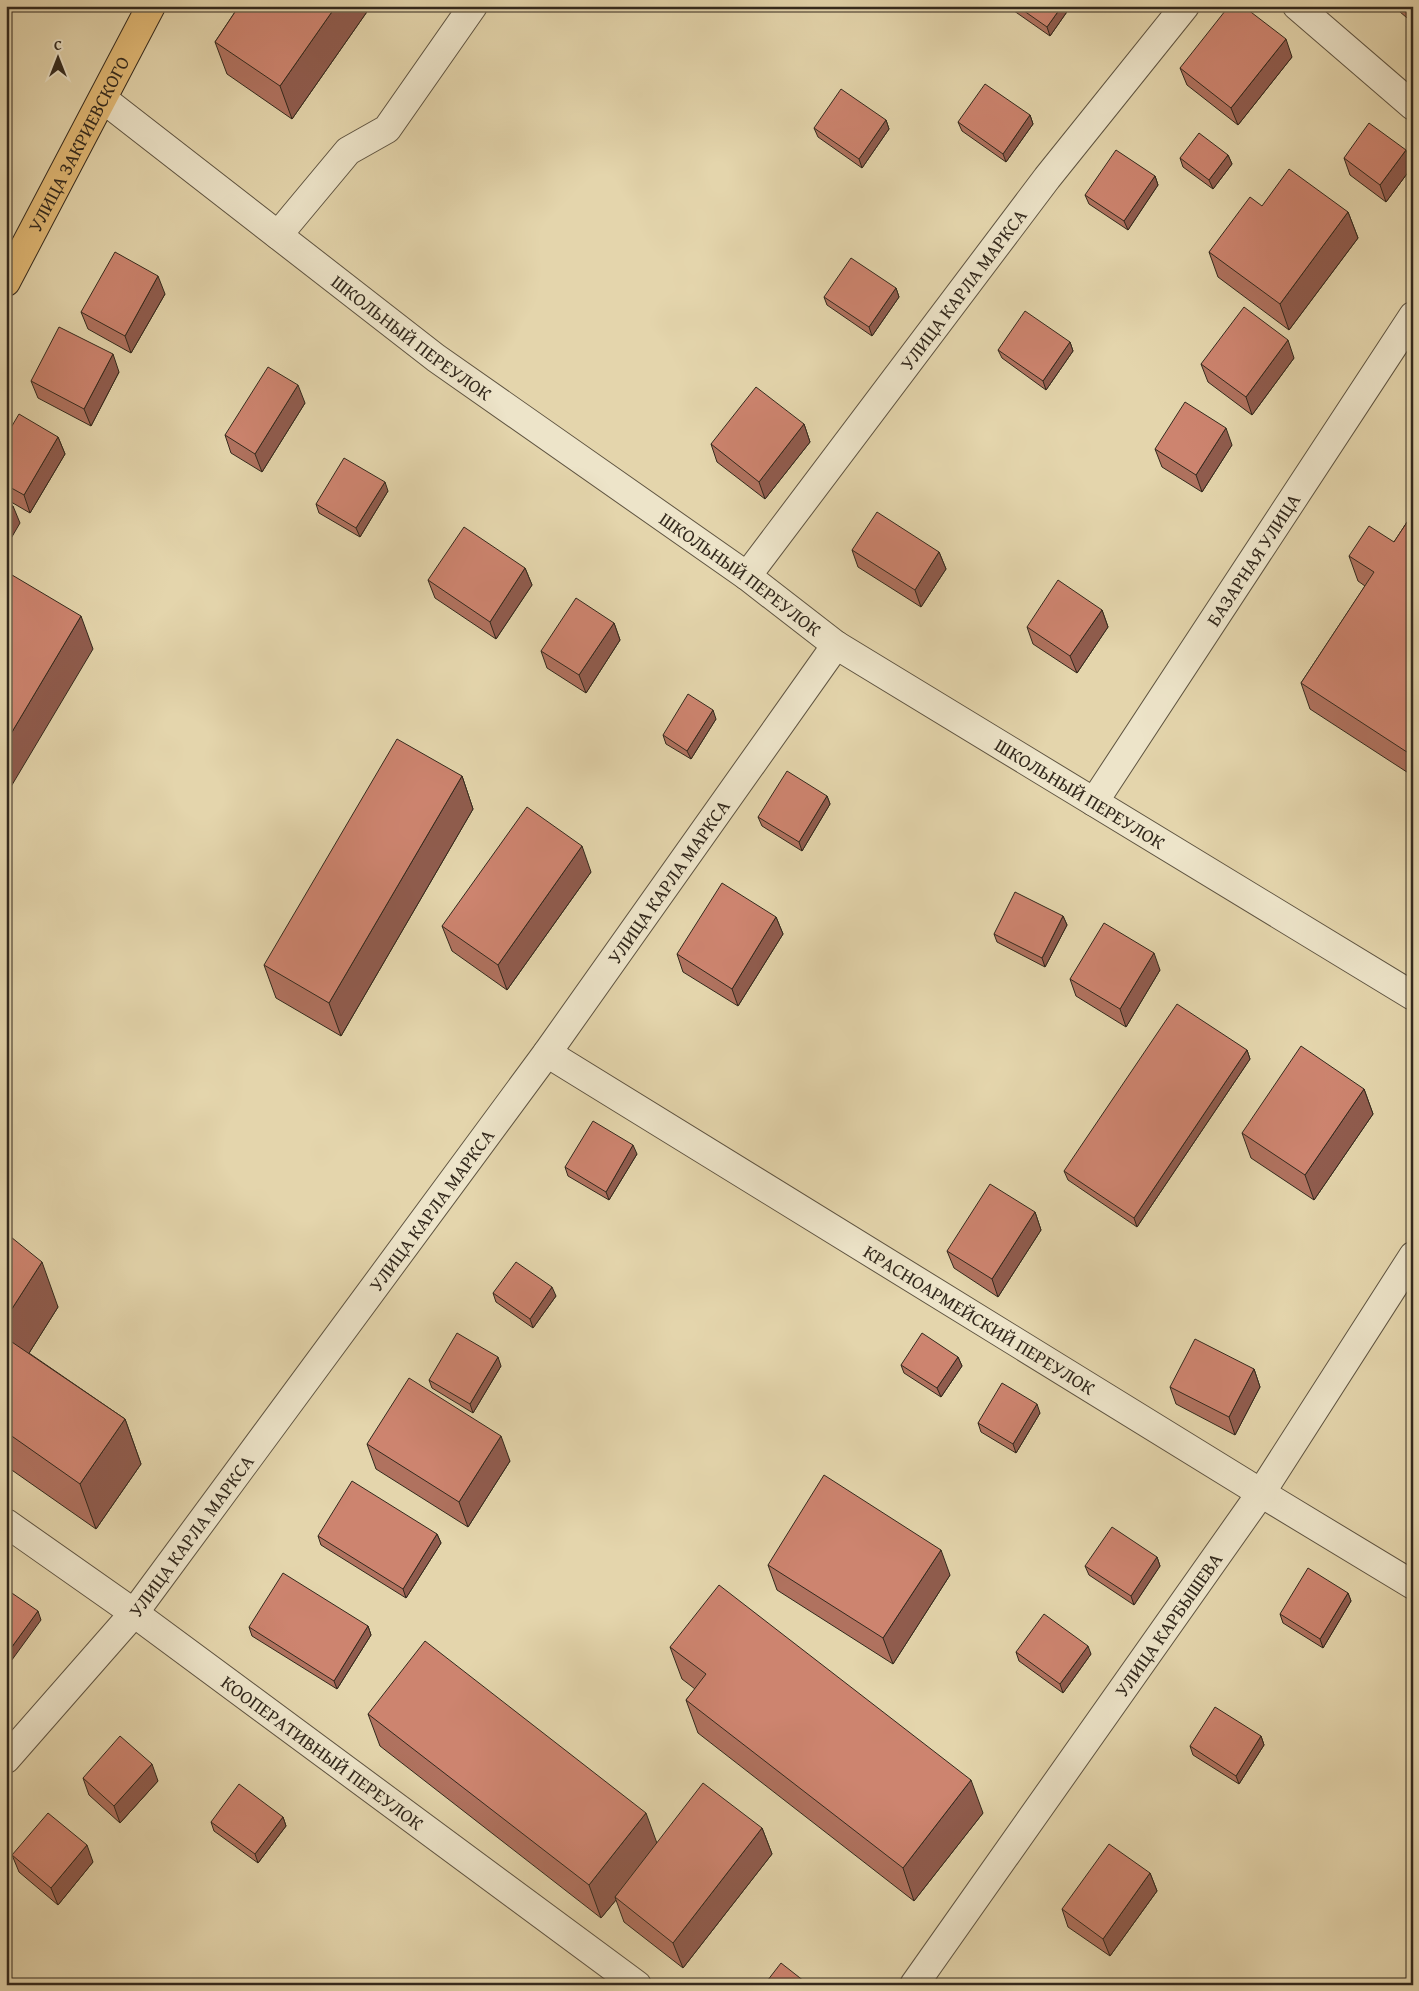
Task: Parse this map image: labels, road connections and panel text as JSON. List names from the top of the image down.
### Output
{
  "streets": {
    "main road": ["УЛИЦА ЗАКРИЕВСКОГО"],
    "street": [
      "УЛИЦА КАРЛА МАРКСА",
      "ШКОЛЬНЫЙ ПЕРЕУЛОК",
      "БАЗАРНАЯ УЛИЦА",
      "КРАСНОАРМЕЙСКИЙ ПЕРЕУЛОК",
      "УЛИЦА КАРБЫШЕВА",
      "КООПЕРАТИВНЫЙ ПЕРЕУЛОК"
    ]
  },
  "crossings": [
    ["УЛИЦА ЗАКРИЕВСКОГО", "ШКОЛЬНЫЙ ПЕРЕУЛОК"],
    ["УЛИЦА КАРЛА МАРКСА", "ШКОЛЬНЫЙ ПЕРЕУЛОК"],
    ["УЛИЦА КАРЛА МАРКСА", "КРАСНОАРМЕЙСКИЙ ПЕРЕУЛОК"],
    ["УЛИЦА КАРЛА МАРКСА", "КООПЕРАТИВНЫЙ ПЕРЕУЛОК"],
    ["ШКОЛЬНЫЙ ПЕРЕУЛОК", "БАЗАРНАЯ УЛИЦА"],
    ["КРАСНОАРМЕЙСКИЙ ПЕРЕУЛОК", "УЛИЦА КАРБЫШЕВА"]
  ],
  "north": "top"
}
